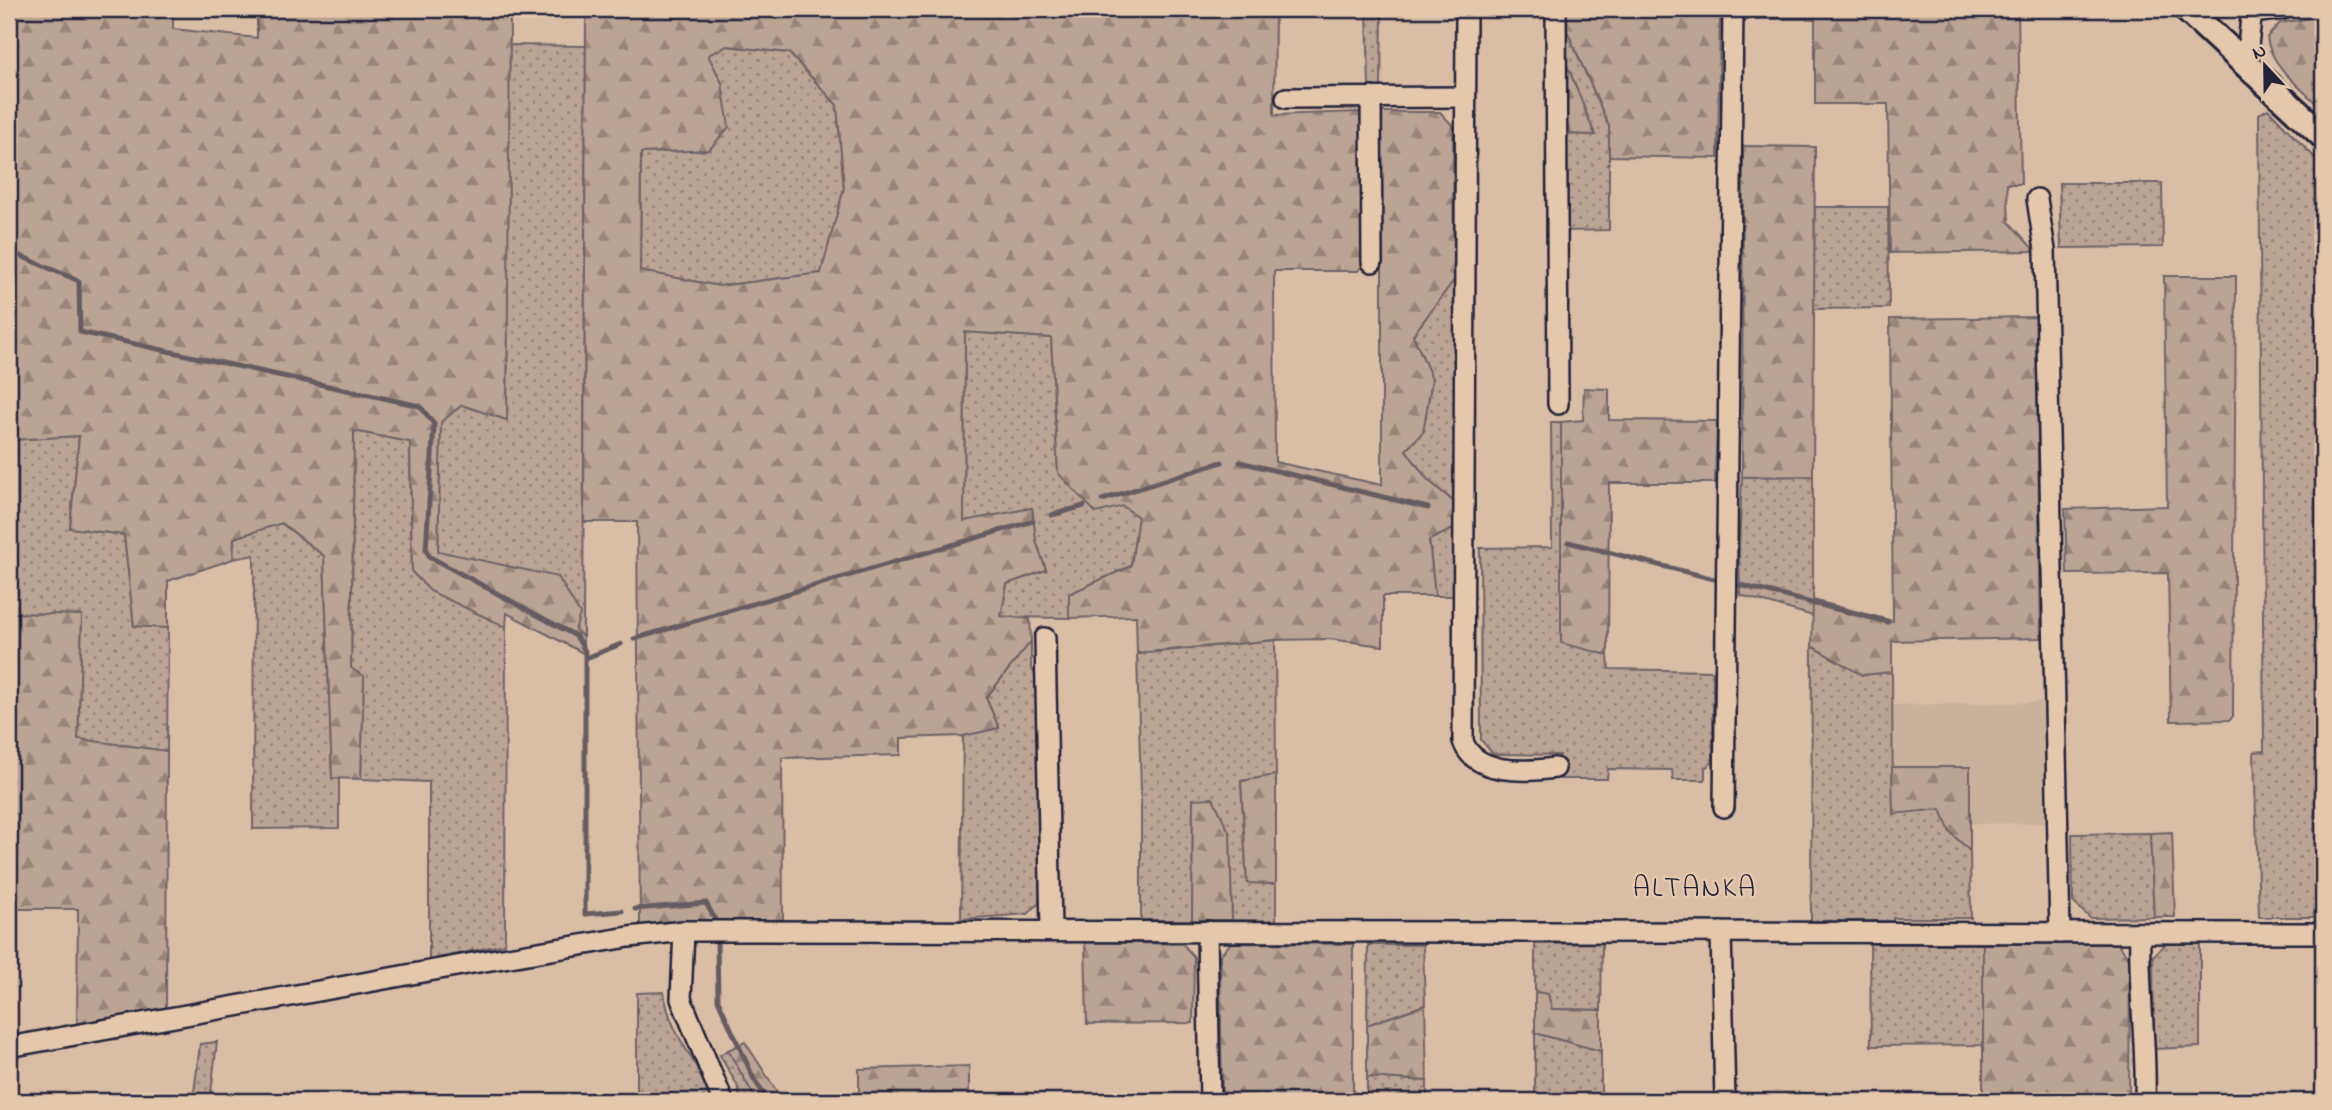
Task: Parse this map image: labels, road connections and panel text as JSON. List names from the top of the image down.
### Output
{
  "districts": ["ALTANKA"],
  "north": "top"
}
